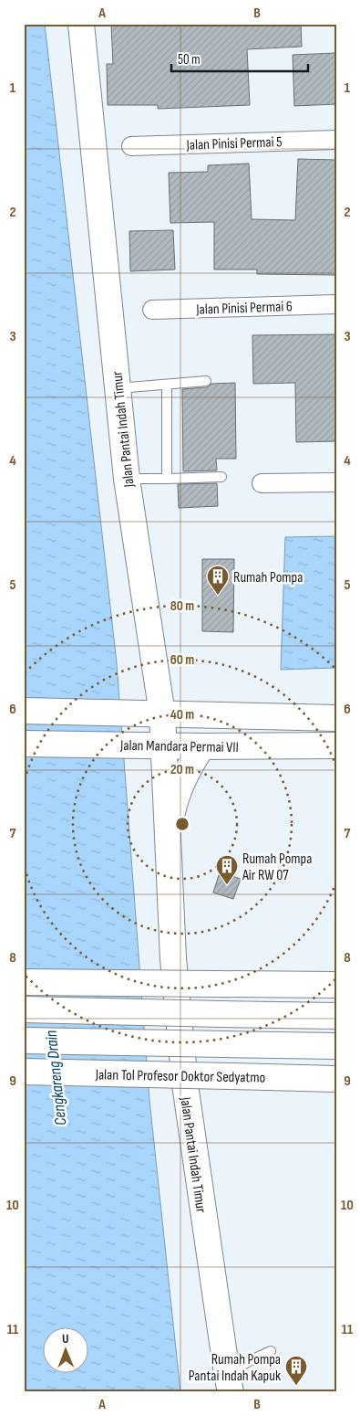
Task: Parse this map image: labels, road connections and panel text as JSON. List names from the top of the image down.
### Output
{
  "streets": {
    "main road": ["Jalan Pantai Indah Timur", "Jalan Mandara Permai VII", "Jalan Tol Profesor Doktor Sedyatmo"],
    "street": ["Jalan Pinisi Permai 5", "Jalan Pinisi Permai 6"]
  },
  "crossings": [
    ["Jalan Pantai Indah Timur", "Jalan Mandara Permai VII"]
  ],
  "water": ["Cengkareng Drain"],
  "places": {
    "building": ["Rumah Pompa", "Rumah Pompa Air RW 07", "Rumah Pompa Pantai Indah Kapuk"]
  },
  "scale_bar": "50 m",
  "north": "top",
  "grid": {
    "columns": ["A", "B"],
    "rows": [
      "1",
      "2",
      "3",
      "4",
      "5",
      "6",
      "7",
      "8",
      "9",
      "10",
      "11"
    ]
  },
  "rings": [
    "80 m",
    "60 m",
    "40 m",
    "20 m"
  ]
}
